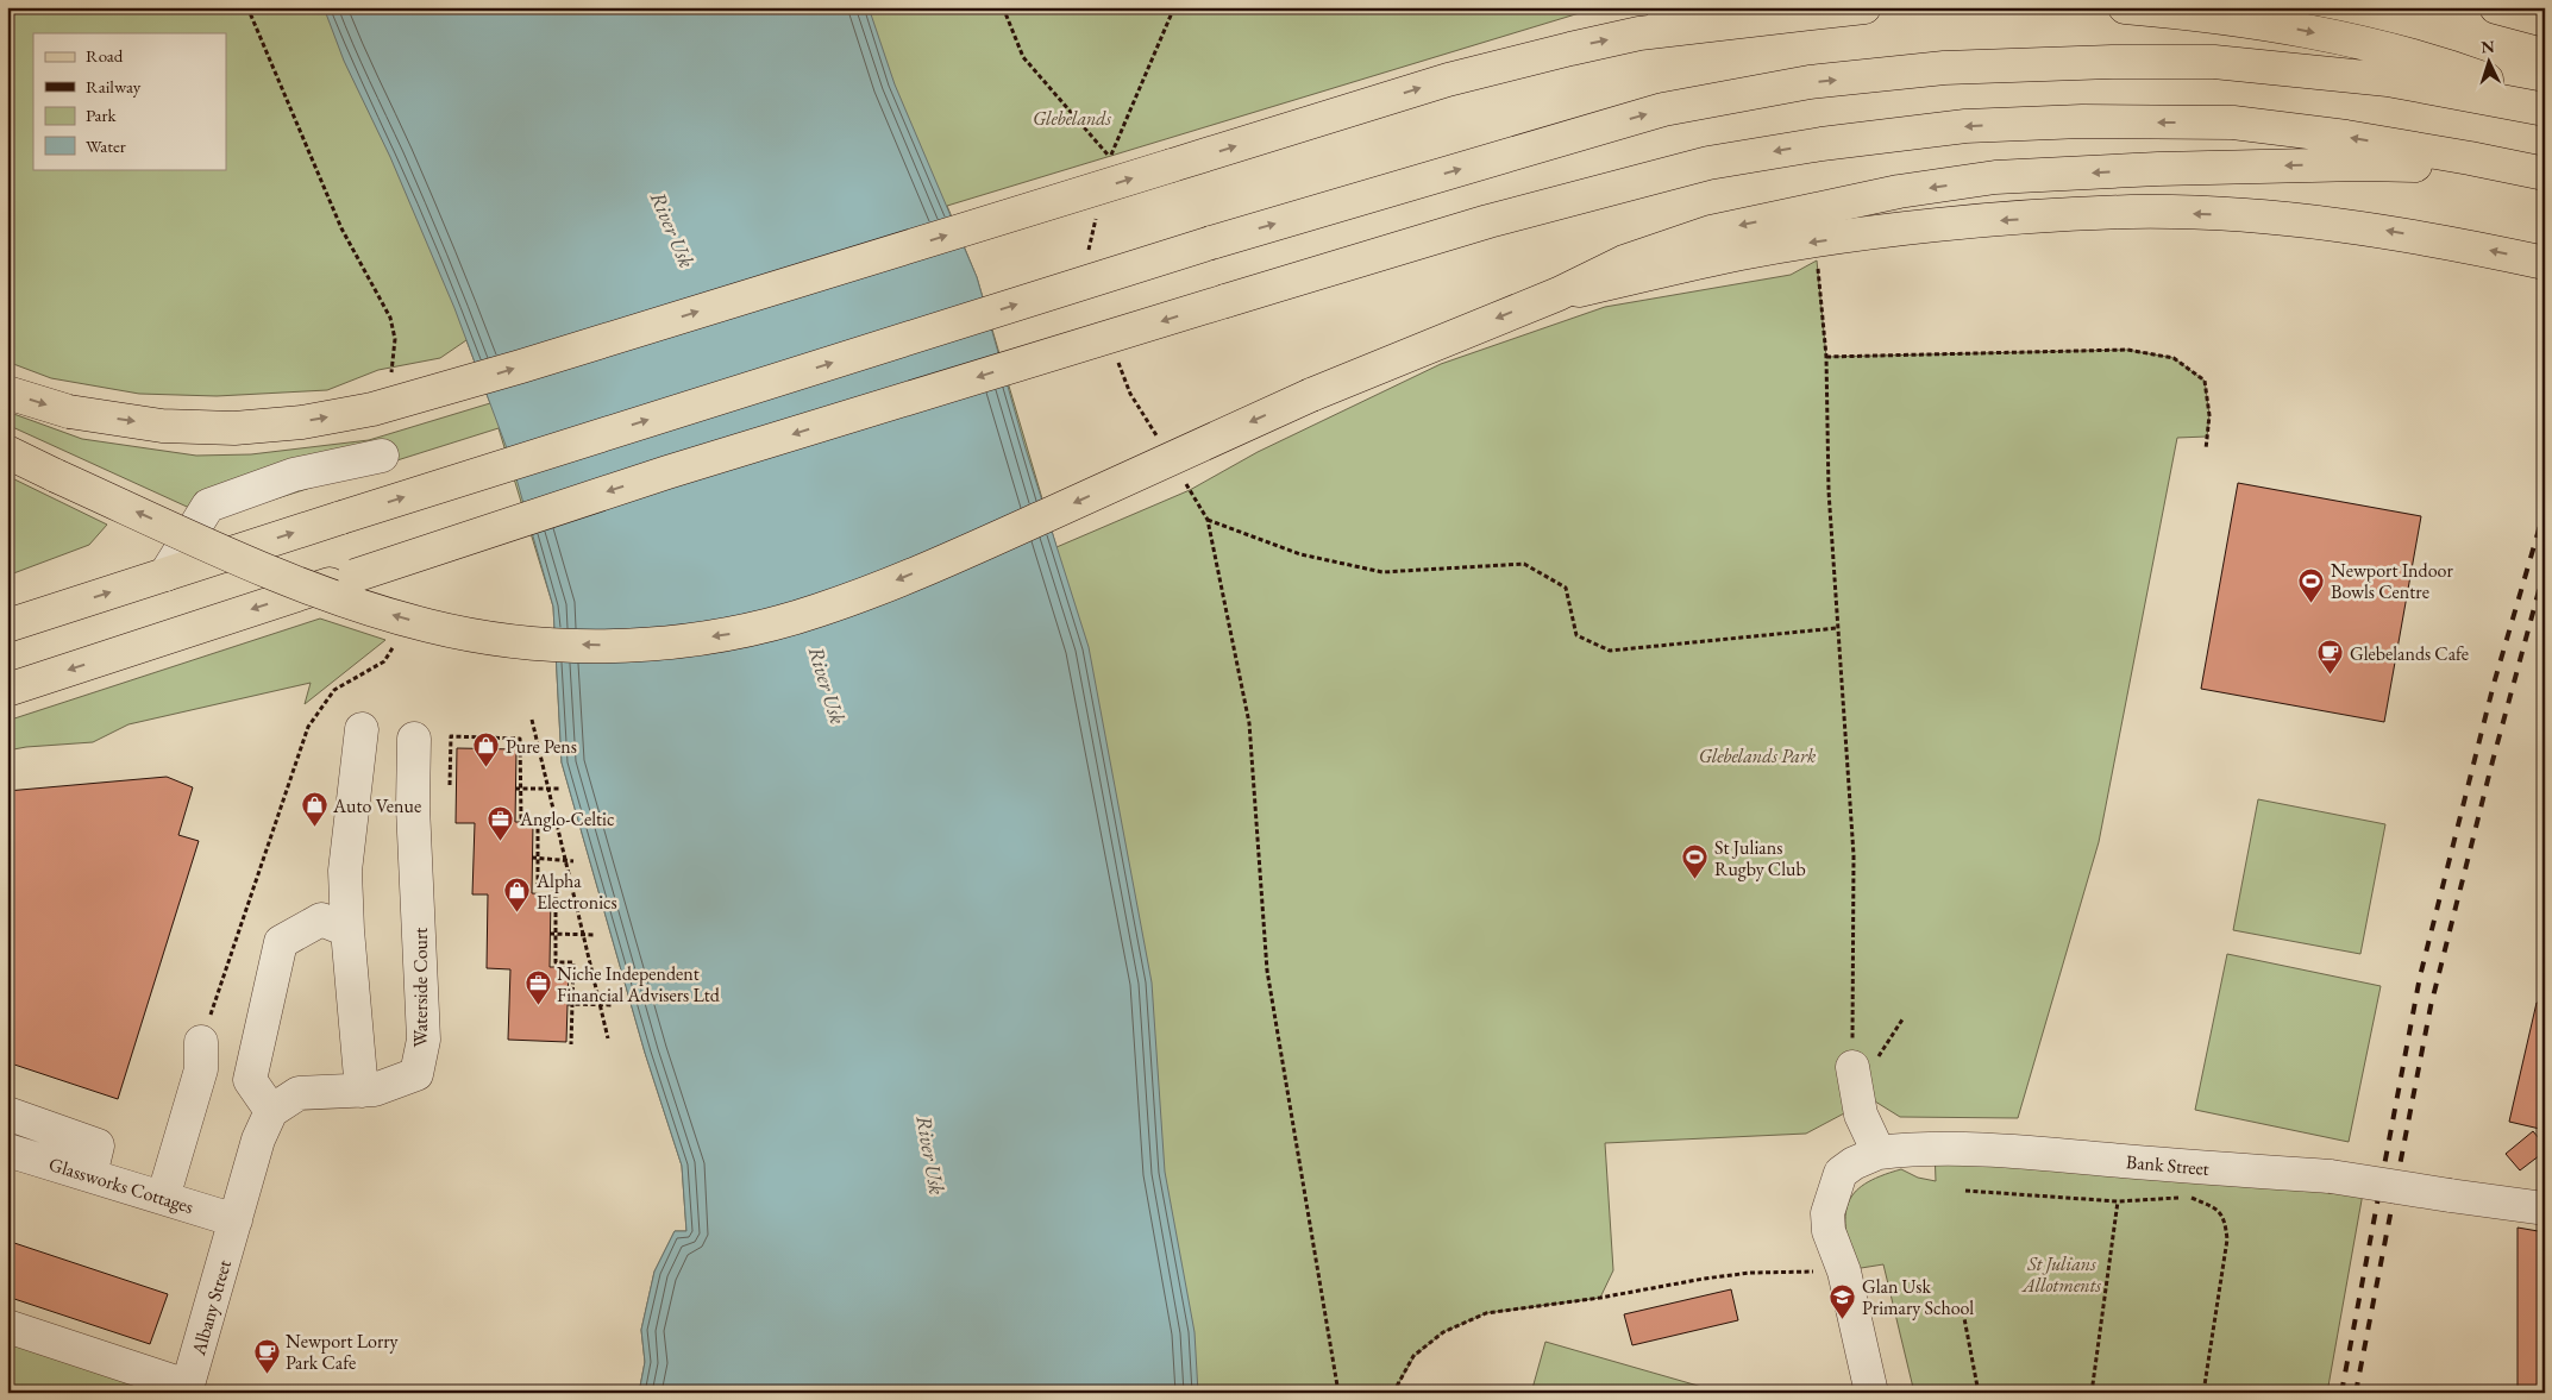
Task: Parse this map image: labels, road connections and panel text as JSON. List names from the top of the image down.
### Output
{
  "streets": {
    "street": [
      "Waterside Court",
      "Bank Street",
      "Glassworks Cottages",
      "Albany Street"
    ]
  },
  "crossings": [
    ["Glassworks Cottages", "Albany Street"]
  ],
  "water": ["River Usk"],
  "parks": ["Glebelands", "Glebelands Park", "St Julians Allotments"],
  "places": {
    "sports": ["Newport Indoor Bowls Centre", "St Julians Rugby Club"],
    "cafe": ["Glebelands Cafe", "Newport Lorry Park Cafe"],
    "shop": ["Pure Pens", "Auto Venue", "Alpha Electronics"],
    "office": ["Anglo-Celtic", "Niche Independent Financial Advisers Ltd"],
    "school or university": ["Glan Usk Primary School"]
  },
  "legend": [
    "Road",
    "Railway",
    "Park",
    "Water"
  ],
  "north": "top"
}
